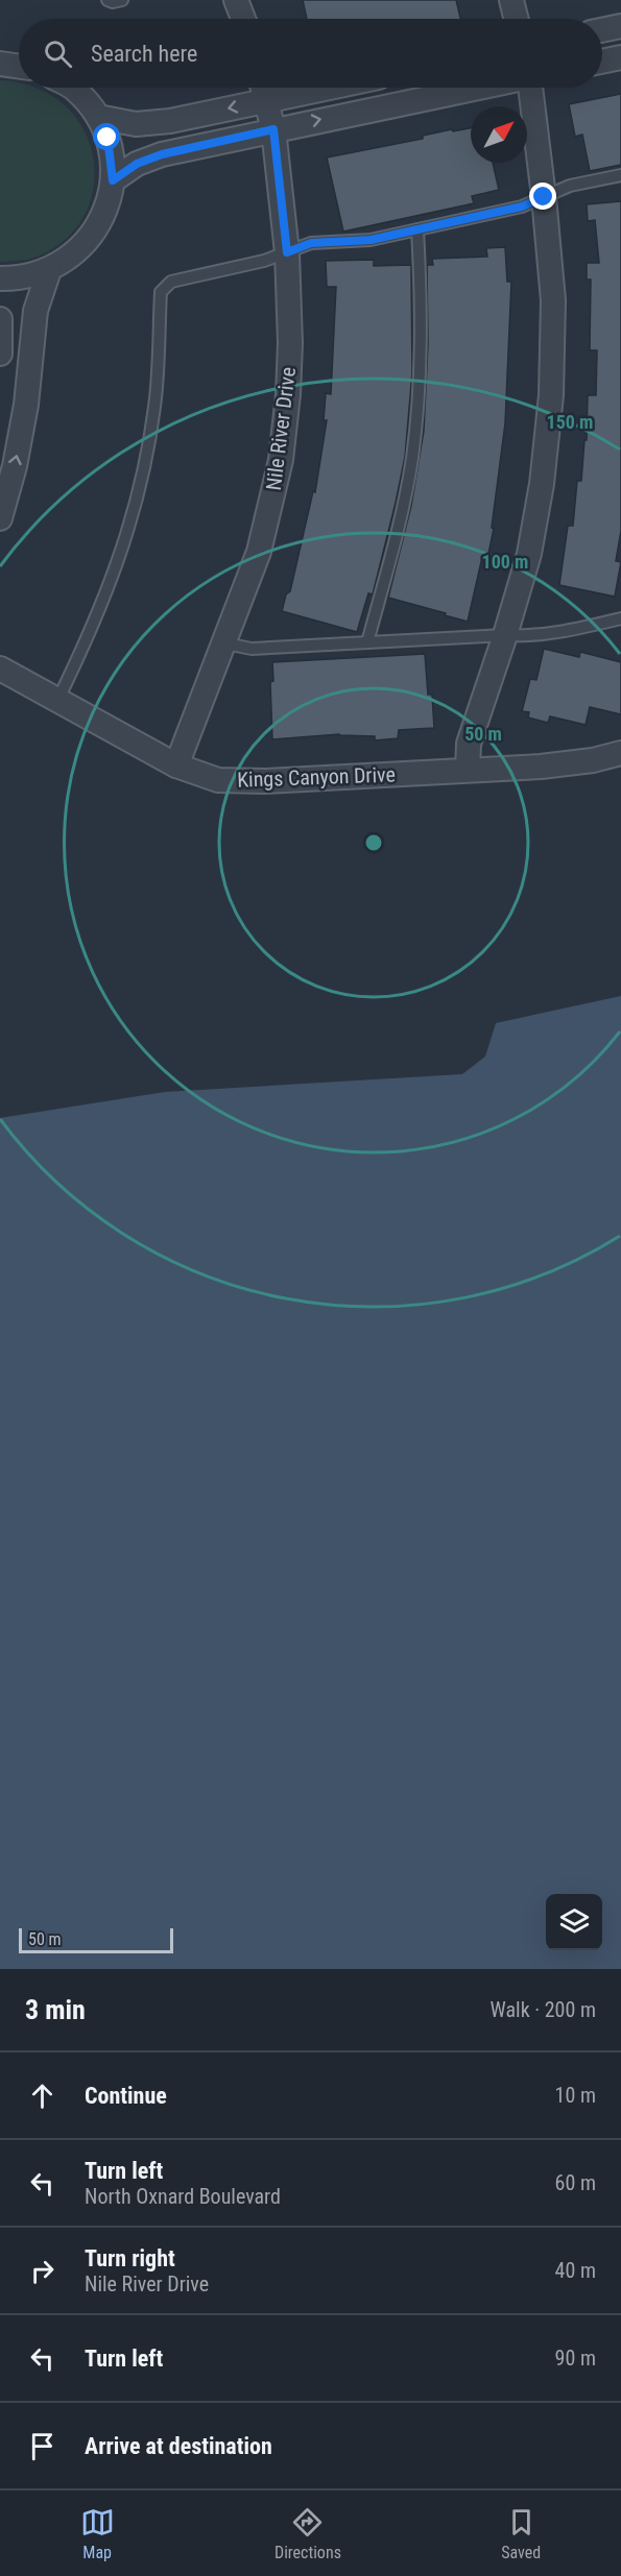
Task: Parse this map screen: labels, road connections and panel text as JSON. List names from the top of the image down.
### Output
{
  "streets": {
    "street": ["Nile River Drive", "Kings Canyon Drive"]
  },
  "crossings": [
    ["Nile River Drive", "Kings Canyon Drive"]
  ],
  "scale_bar": "50 m",
  "north": "top right",
  "page": {
    "search": "Search here",
    "scale": "50 m",
    "heading": ["3 min", "Walk · 200 m"],
    "list": [
      ["Continue", "10 m"],
      ["Turn left", "North Oxnard Boulevard", "60 m"],
      ["Turn right", "Nile River Drive", "40 m"],
      ["Turn left", "90 m"],
      "Arrive at destination"
    ],
    "nav": ["Map", "Directions", "Saved"]
  },
  "rings": ["150 m", "100 m", "50 m"]
}
